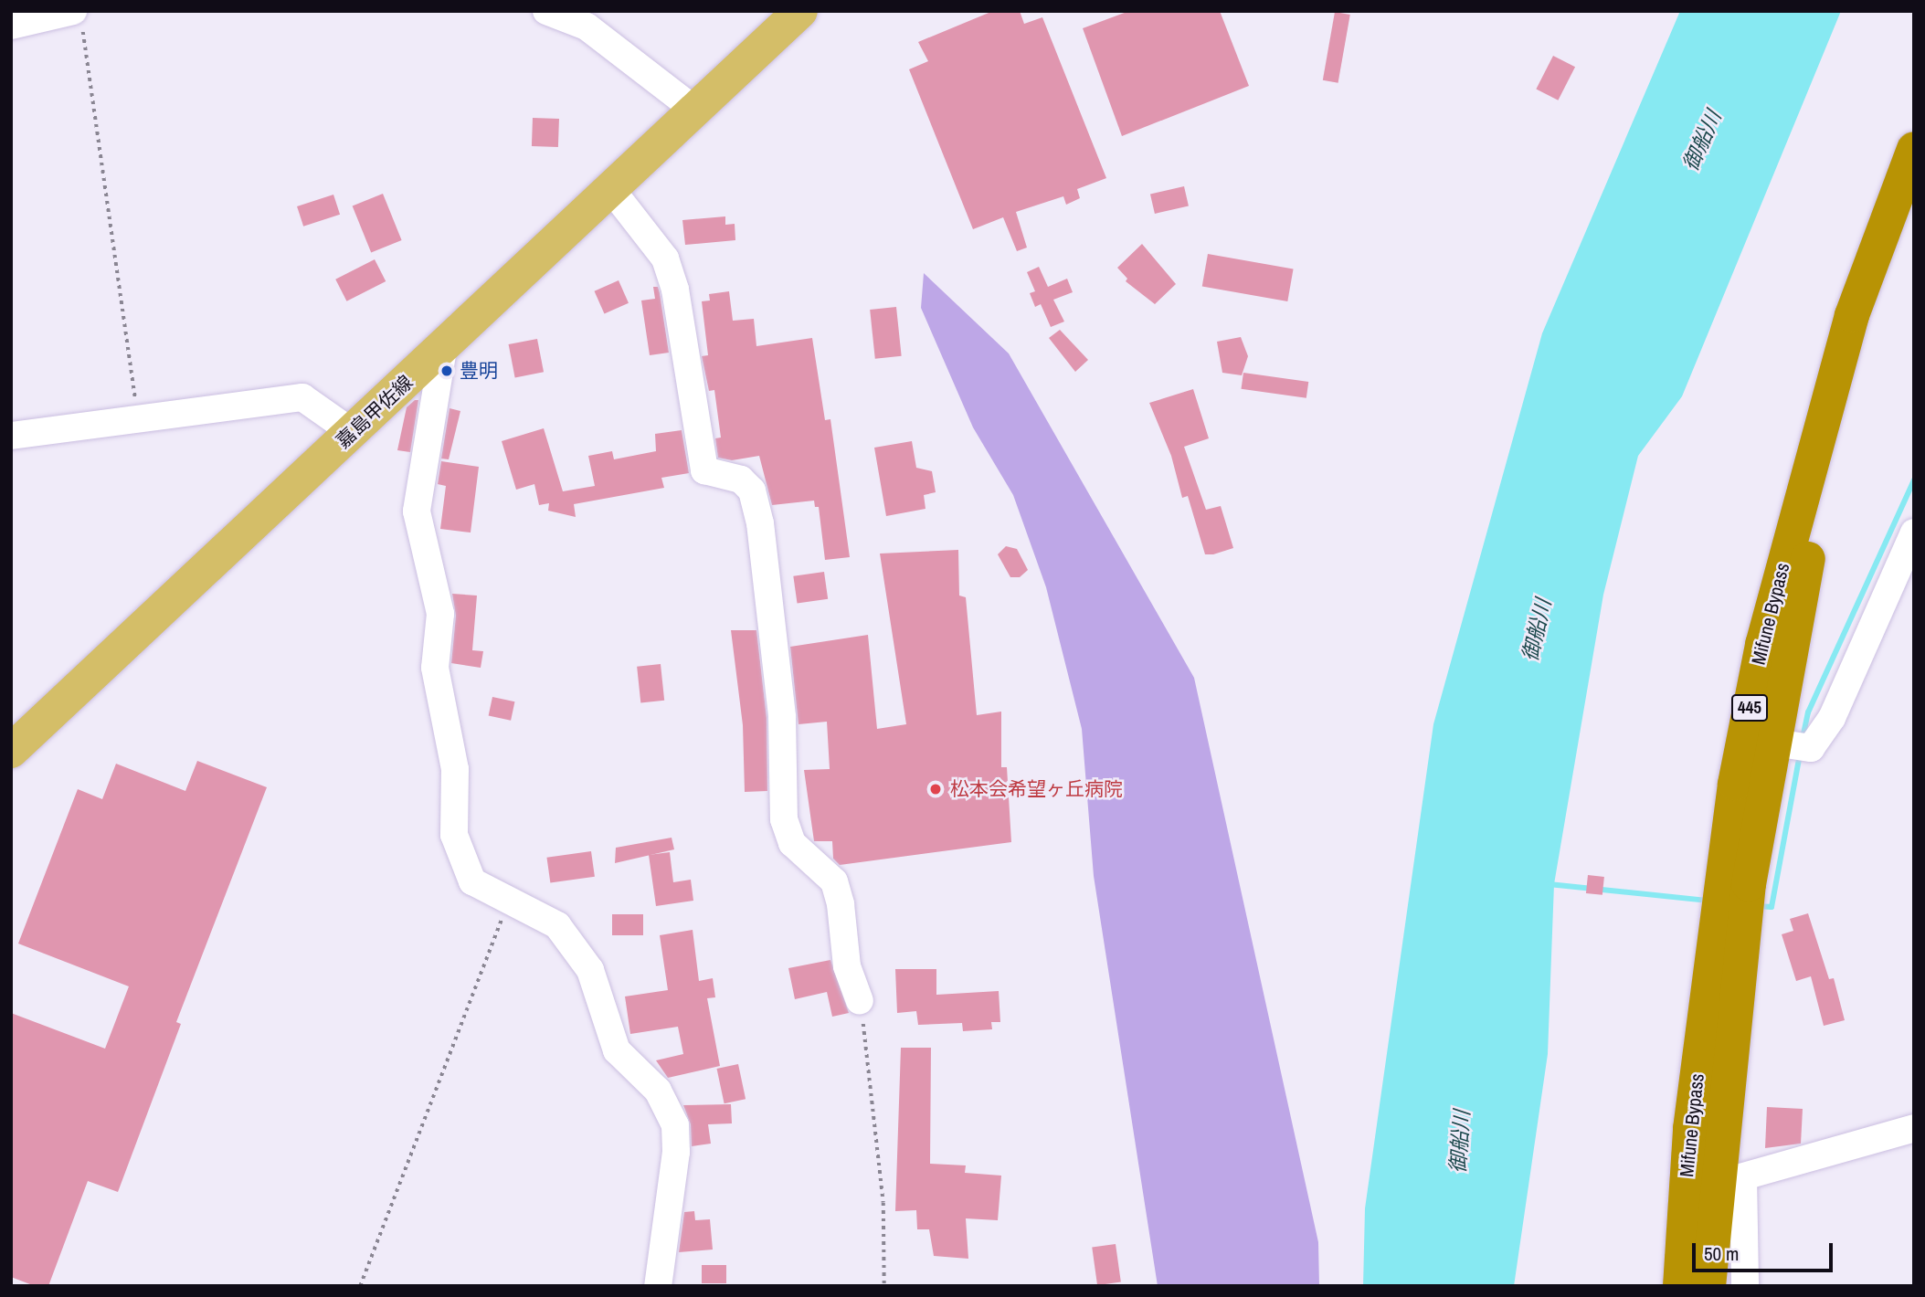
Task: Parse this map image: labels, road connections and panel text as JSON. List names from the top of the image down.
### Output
{
  "streets": {
    "highway": ["Mifune Bypass", "445"],
    "main road": ["嘉島甲佐線"]
  },
  "water": ["御船川"],
  "places": ["豊明", "松本会希望ヶ丘病院"],
  "scale_bar": "50 m"
}
